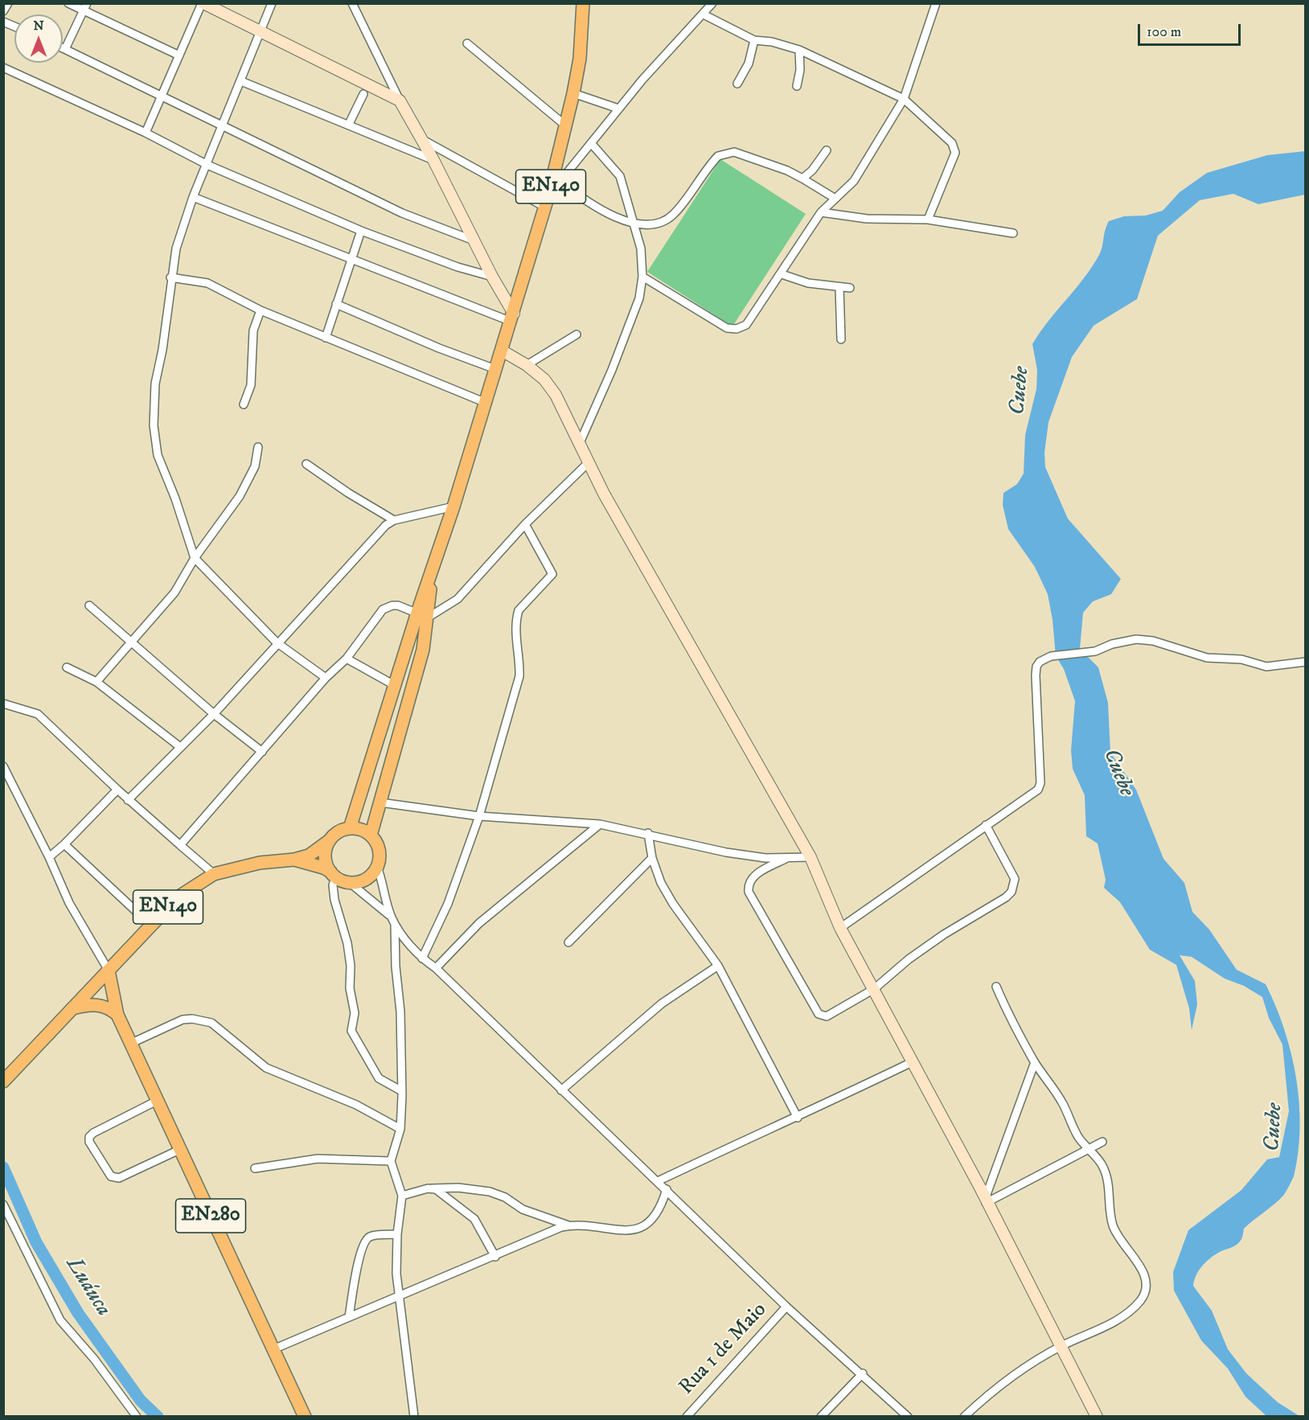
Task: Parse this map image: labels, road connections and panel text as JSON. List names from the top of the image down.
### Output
{
  "streets": {
    "main road": ["EN140", "EN280"],
    "street": ["Rua 1 de Maio"]
  },
  "crossings": [
    ["EN140", "EN280"]
  ],
  "water": ["Cuebe", "Luáuca"],
  "scale_bar": "100 m",
  "north": "top"
}
